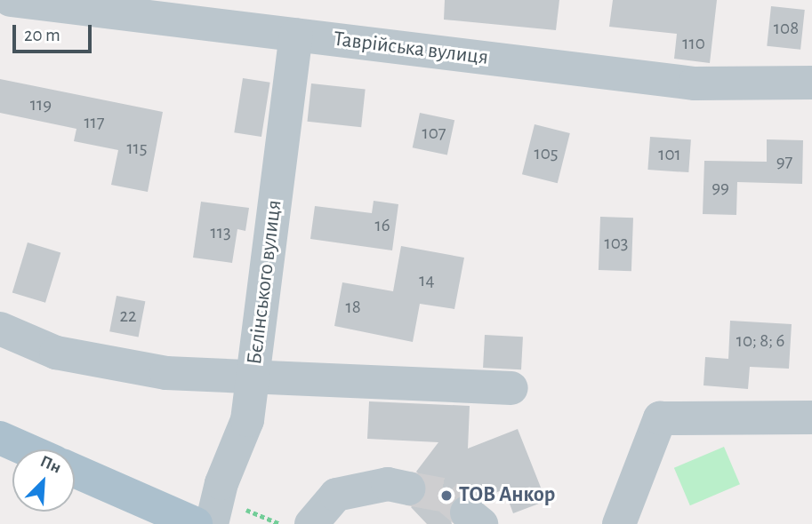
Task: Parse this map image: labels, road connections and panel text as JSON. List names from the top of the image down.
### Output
{
  "streets": {
    "street": ["Таврійська вулиця", "Бєлінського вулиця"]
  },
  "crossings": [
    ["Таврійська вулиця", "Бєлінського вулиця"]
  ],
  "places": ["ТОВ Анкор"],
  "house_numbers": [
    "108",
    "110",
    "119",
    "117",
    "107",
    "115",
    "105",
    "101",
    "97",
    "99",
    "16",
    "113",
    "103",
    "14",
    "18",
    "22",
    "10; 8; 6"
  ],
  "scale_bar": "20 m",
  "north": "top right"
}
